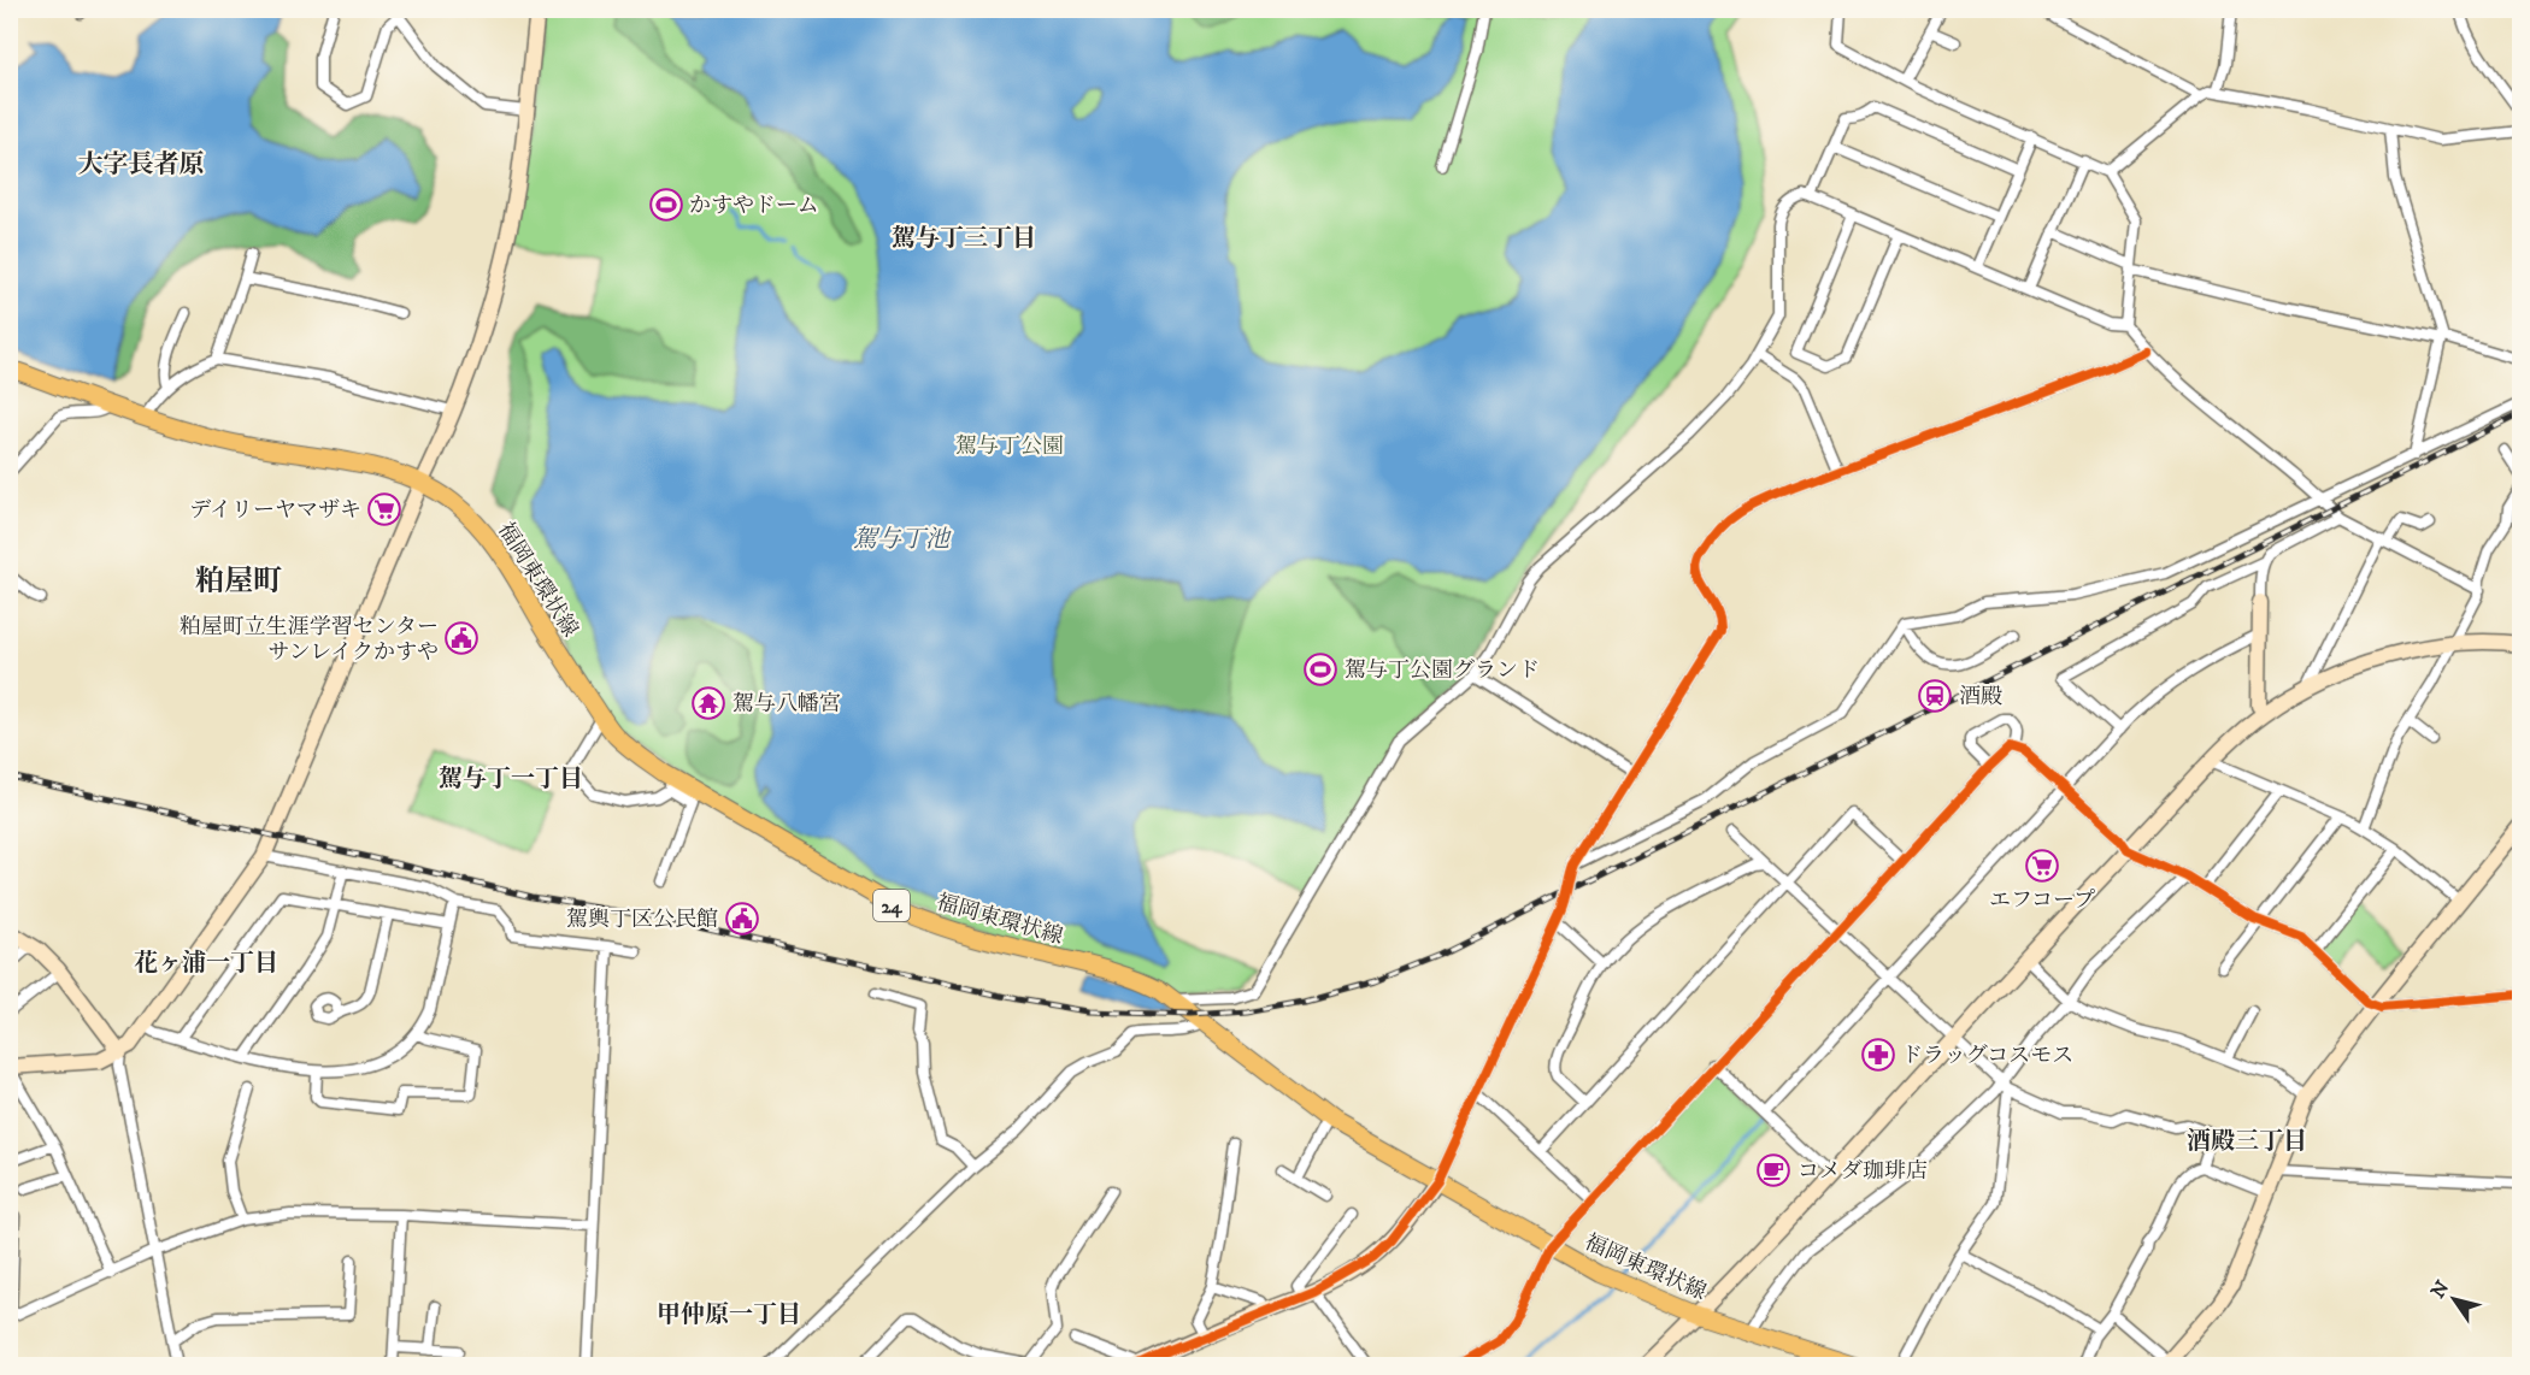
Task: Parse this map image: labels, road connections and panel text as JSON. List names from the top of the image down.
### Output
{
  "streets": {
    "main road": ["福岡東環状線", "24"]
  },
  "districts": [
    "大字長者原",
    "駕与丁三丁目",
    "粕屋町",
    "駕与丁一丁目",
    "花ヶ浦一丁目",
    "酒殿三丁目",
    "甲仲原一丁目"
  ],
  "water": ["駕与丁池"],
  "parks": ["駕与丁公園"],
  "places": {
    "sports": ["かすやドーム", "駕与丁公園グランド"],
    "supermarket": ["デイリーヤマザキ", "エフコープ"],
    "public building": ["粕屋町立生涯学習センター サンレイクかすや", "駕輿丁区公民館"],
    "station": ["酒殿"],
    "temple": ["駕与八幡宮"],
    "pharmacy": ["ドラッグコスモス"],
    "cafe": ["コメダ珈琲店"]
  },
  "north": "top left"
}
